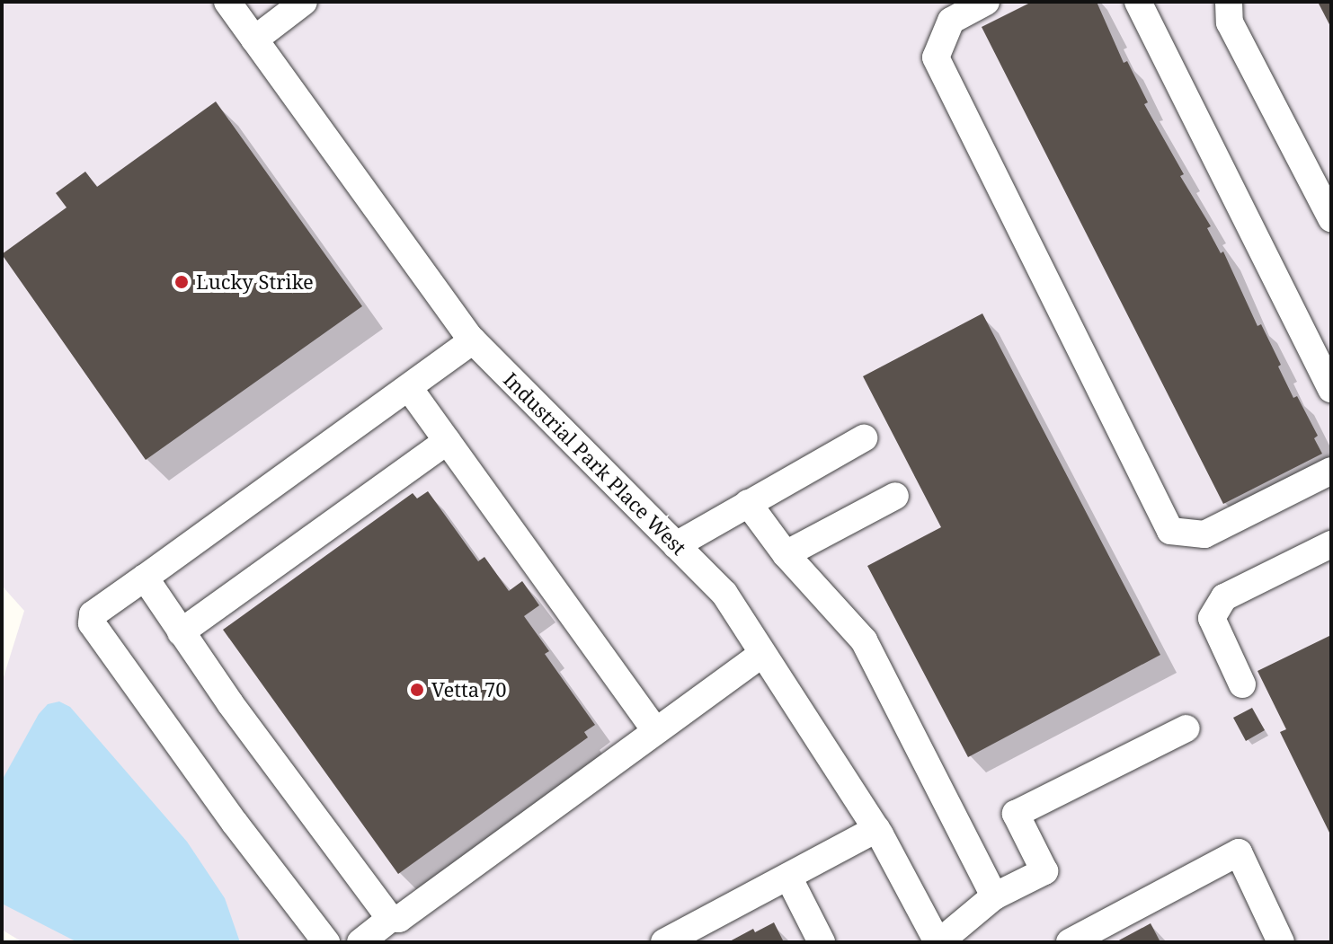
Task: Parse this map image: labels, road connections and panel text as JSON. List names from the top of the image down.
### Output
{
  "streets": {
    "street": ["Industrial Park Place West"]
  },
  "places": ["Lucky Strike", "Vetta 70"]
}
